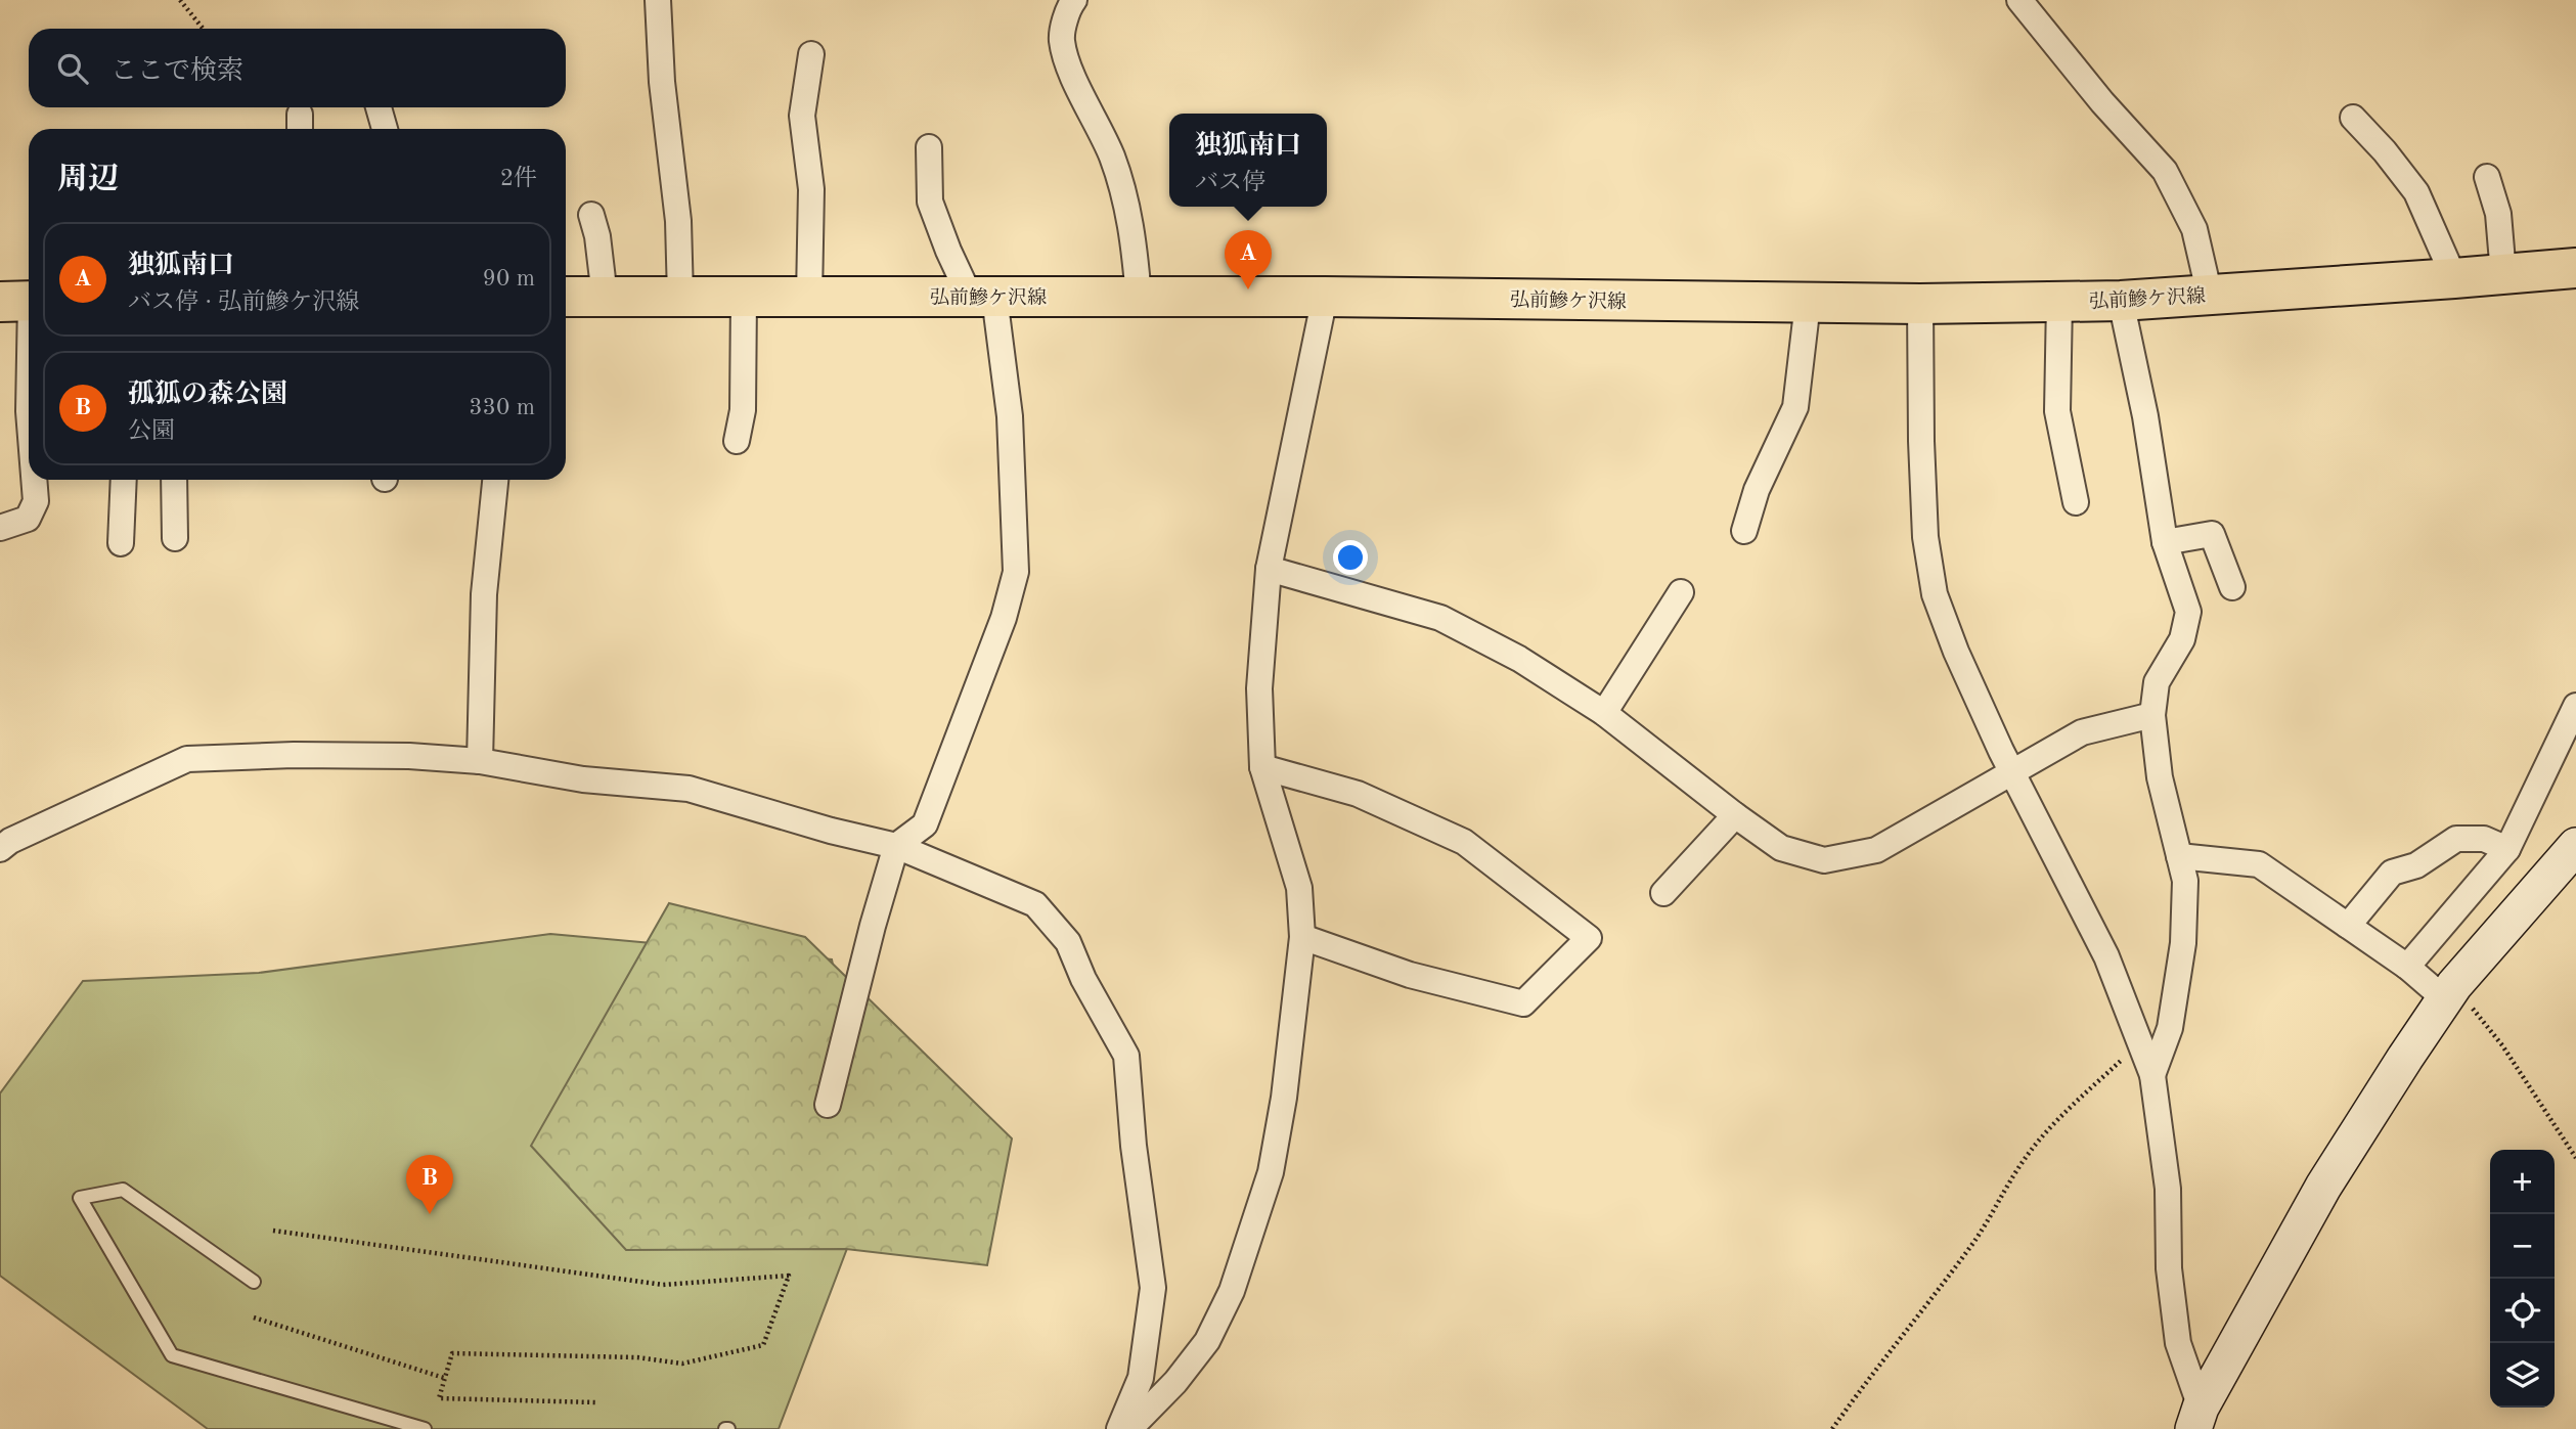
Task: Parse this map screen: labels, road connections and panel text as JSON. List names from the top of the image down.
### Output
{
  "streets": {
    "main road": ["弘前鰺ケ沢線"]
  },
  "page": {
    "search": "ここで検索",
    "popup": ["独狐南口", "バス停"],
    "heading": ["周辺", "2件"],
    "list": [
      {
        "mark": "A",
        "name": "独狐南口",
        "note": "バス停 · 弘前鰺ケ沢線",
        "value": "90 m"
      },
      {
        "mark": "B",
        "name": "孤狐の森公園",
        "note": "公園",
        "value": "330 m"
      }
    ],
    "pins": ["A", "B"],
    "map_buttons": ["+", "−"]
  }
}
